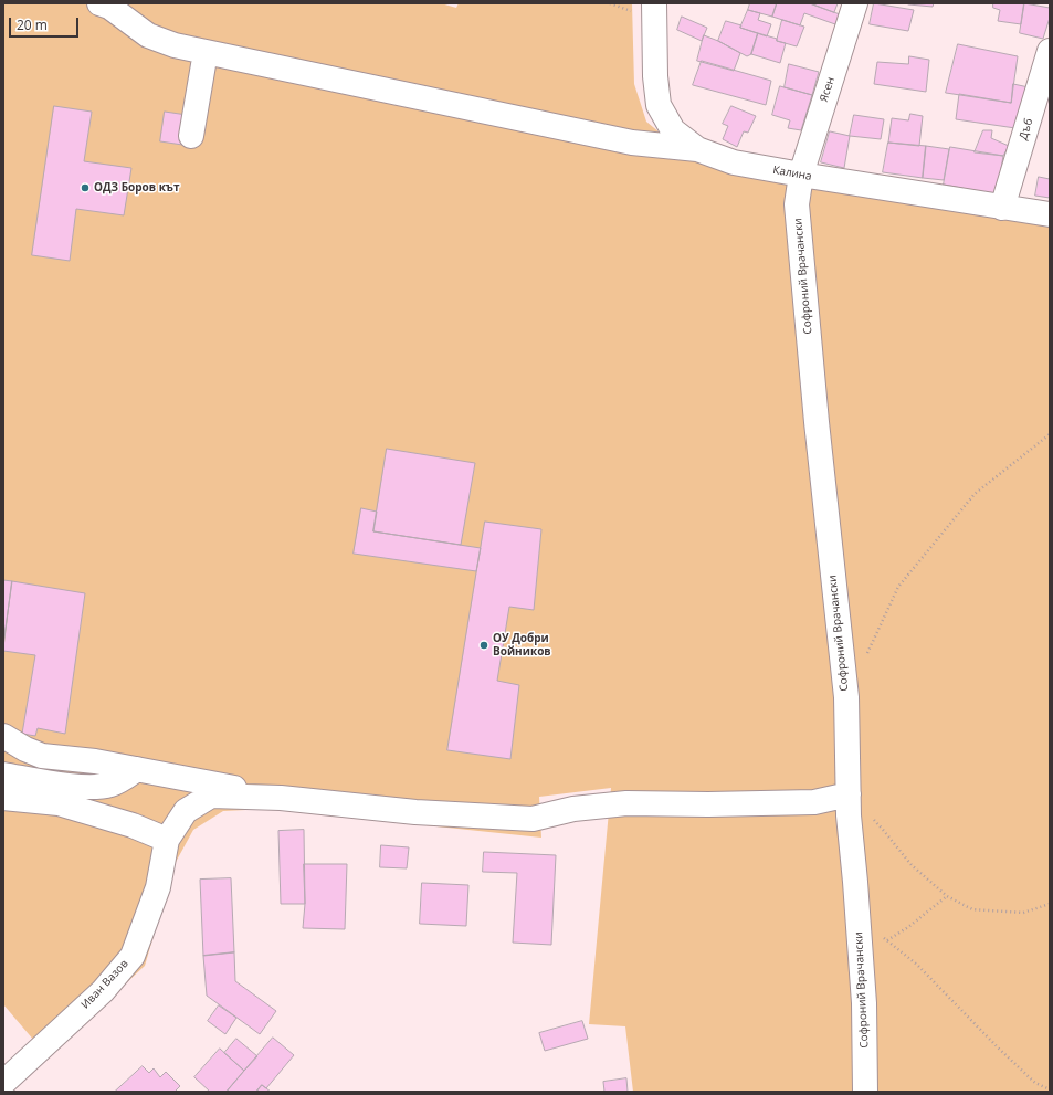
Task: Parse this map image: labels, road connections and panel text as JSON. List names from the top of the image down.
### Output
{
  "streets": {
    "street": [
      "Ясен",
      "Дъб",
      "Калина",
      "Софроний Врачански",
      "Иван Вазов"
    ]
  },
  "crossings": [
    ["Ясен", "Калина"],
    ["Ясен", "Софроний Врачански"],
    ["Дъб", "Калина"],
    ["Калина", "Софроний Врачански"]
  ],
  "places": ["ОДЗ Боров кът", "ОУ Добри Войников"],
  "scale_bar": "20 m"
}
